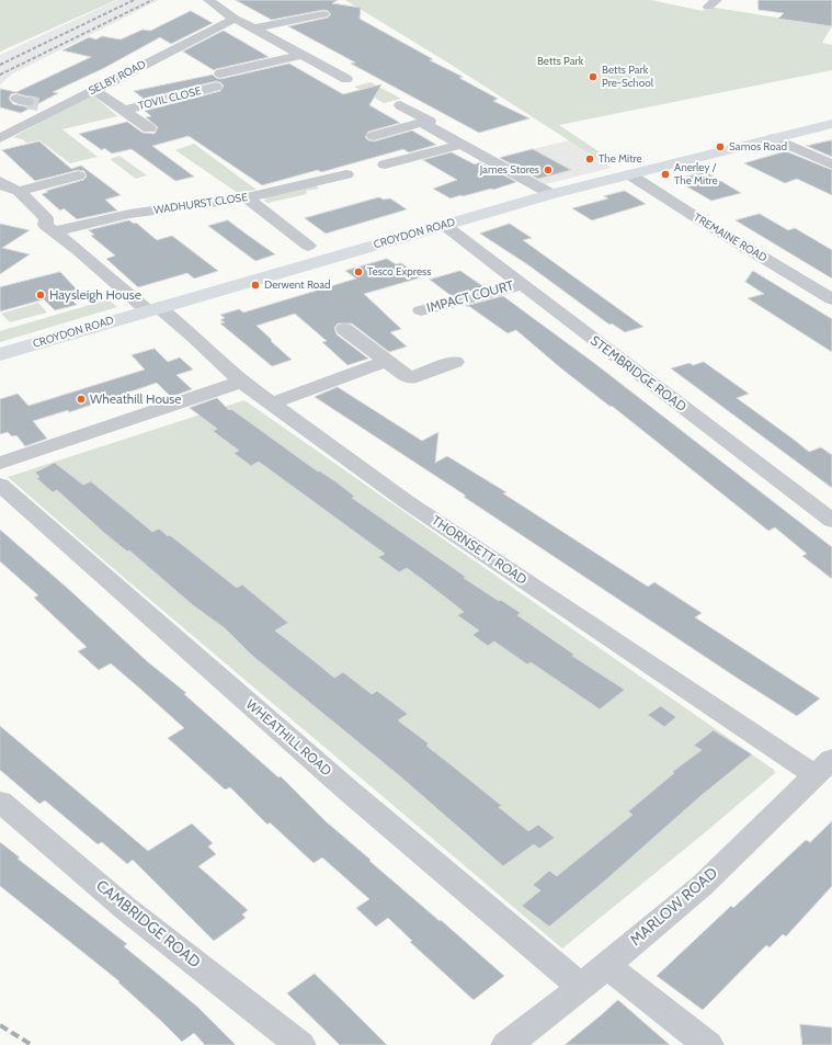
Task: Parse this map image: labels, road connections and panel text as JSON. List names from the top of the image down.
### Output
{
  "streets": {
    "main road": ["CROYDON ROAD"],
    "street": [
      "SELBY ROAD",
      "TOVIL CLOSE",
      "WADHURST CLOSE",
      "TREMAINE ROAD",
      "IMPACT COURT",
      "STEMBRIDGE ROAD",
      "THORNSETT ROAD",
      "WHEATHILL ROAD",
      "MARLOW ROAD",
      "CAMBRIDGE ROAD"
    ]
  },
  "crossings": [
    ["SELBY ROAD", "TOVIL CLOSE"],
    ["CROYDON ROAD", "TREMAINE ROAD"],
    ["CROYDON ROAD", "STEMBRIDGE ROAD"],
    ["CROYDON ROAD", "THORNSETT ROAD"],
    ["IMPACT COURT", "STEMBRIDGE ROAD"],
    ["THORNSETT ROAD", "MARLOW ROAD"],
    ["WHEATHILL ROAD", "MARLOW ROAD"]
  ],
  "parks": ["Betts Park"],
  "places": [
    "Betts Park Pre-School",
    "Samos Road",
    "The Mitre",
    "James Stores",
    "Anerley / The Mitre",
    "Tesco Express",
    "Derwent Road",
    "Haysleigh House",
    "Wheathill House"
  ]
}
